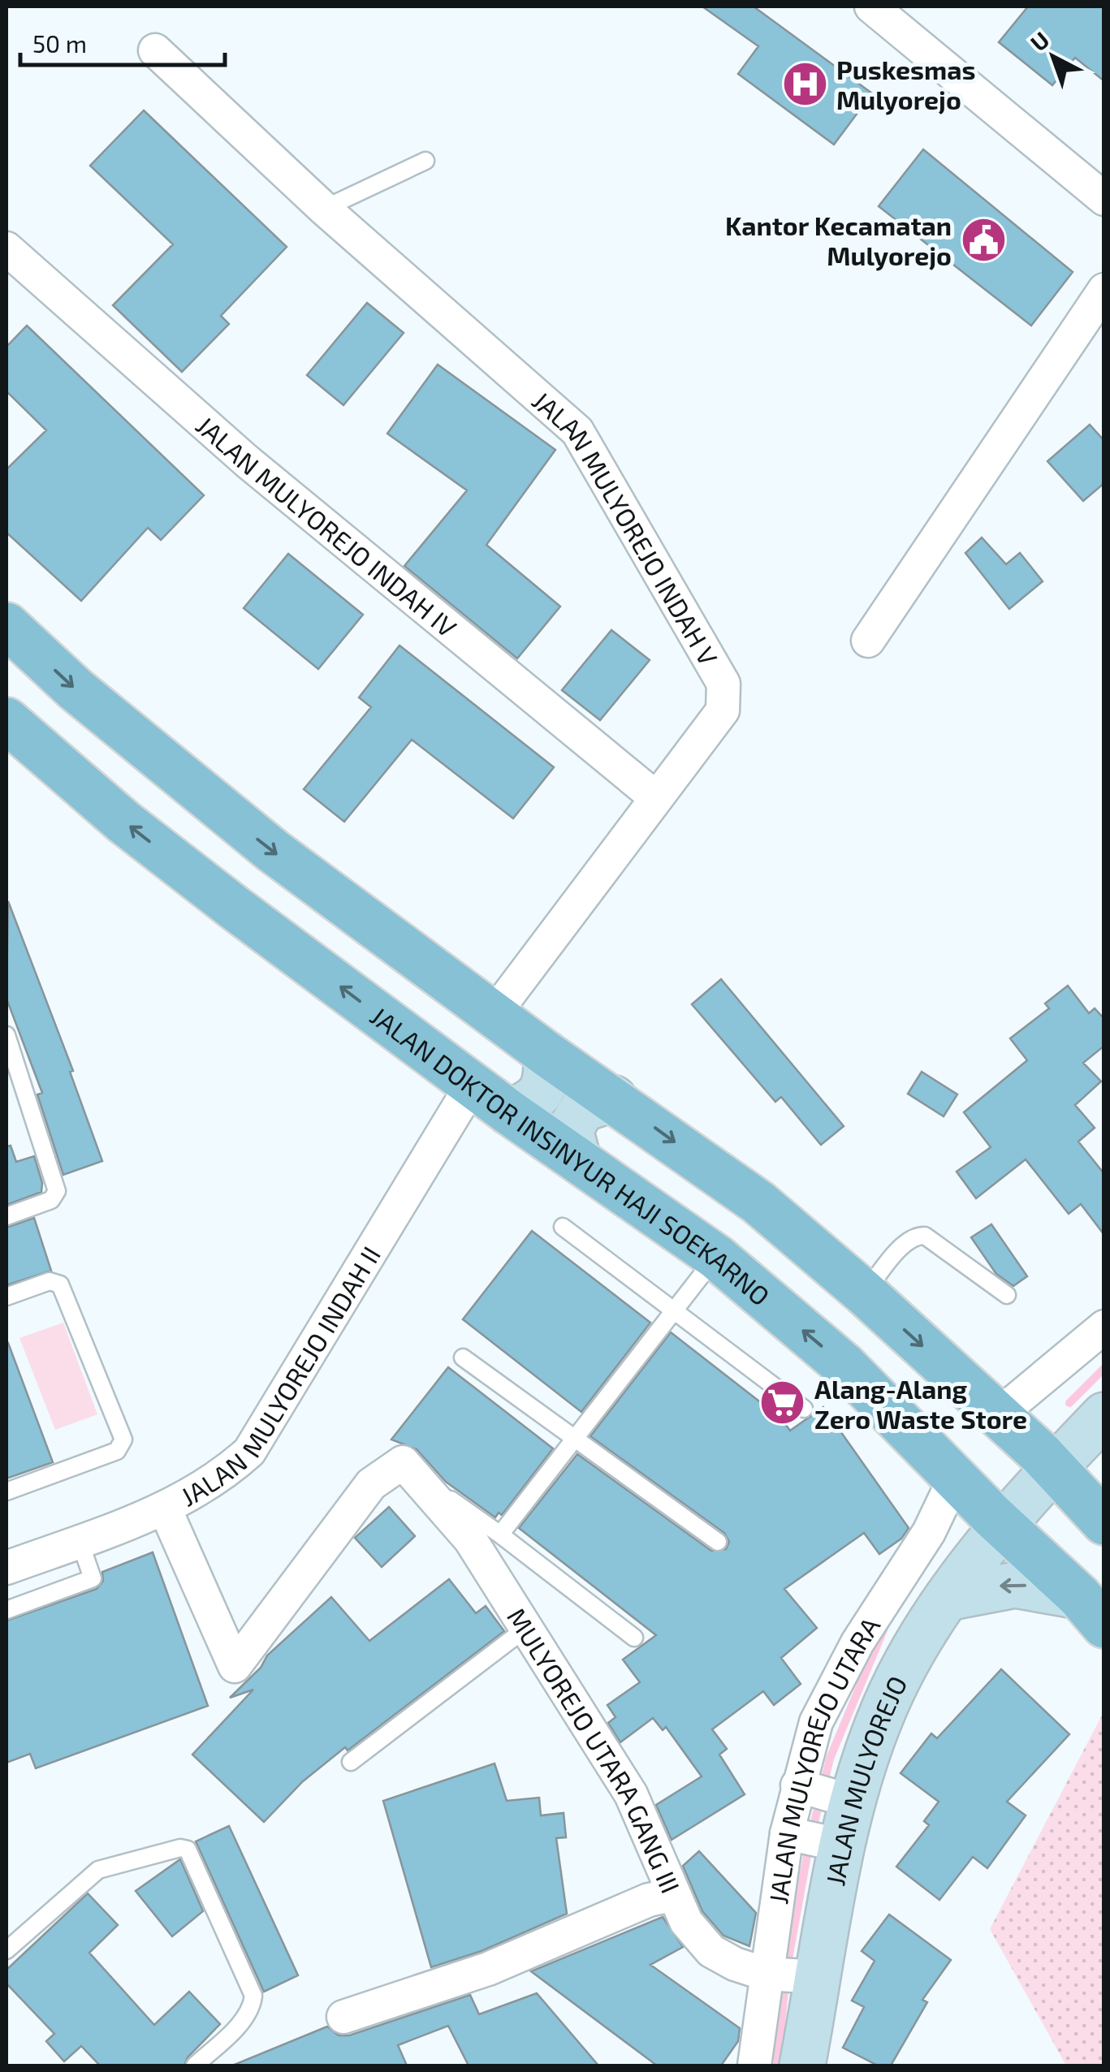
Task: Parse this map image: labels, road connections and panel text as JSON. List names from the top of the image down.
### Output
{
  "streets": {
    "main road": ["JALAN DOKTOR INSINYUR HAJI SOEKARNO", "JALAN MULYOREJO"],
    "street": [
      "JALAN MULYOREJO INDAH IV",
      "JALAN MULYOREJO INDAH V",
      "JALAN MULYOREJO INDAH II",
      "MULYOREJO UTARA GANG III",
      "JALAN MULYOREJO UTARA"
    ]
  },
  "crossings": [
    ["JALAN MULYOREJO INDAH IV", "JALAN MULYOREJO INDAH V"],
    ["JALAN DOKTOR INSINYUR HAJI SOEKARNO", "JALAN MULYOREJO INDAH II"],
    ["JALAN DOKTOR INSINYUR HAJI SOEKARNO", "JALAN MULYOREJO UTARA"],
    ["JALAN DOKTOR INSINYUR HAJI SOEKARNO", "JALAN MULYOREJO"],
    ["JALAN MULYOREJO INDAH II", "MULYOREJO UTARA GANG III"],
    ["MULYOREJO UTARA GANG III", "JALAN MULYOREJO"],
    ["JALAN MULYOREJO UTARA", "JALAN MULYOREJO"]
  ],
  "places": {
    "hospital": ["Puskesmas Mulyorejo"],
    "public building": ["Kantor Kecamatan Mulyorejo"],
    "supermarket": ["Alang-Alang Zero Waste Store"]
  },
  "scale_bar": "50 m",
  "north": "top left"
}
